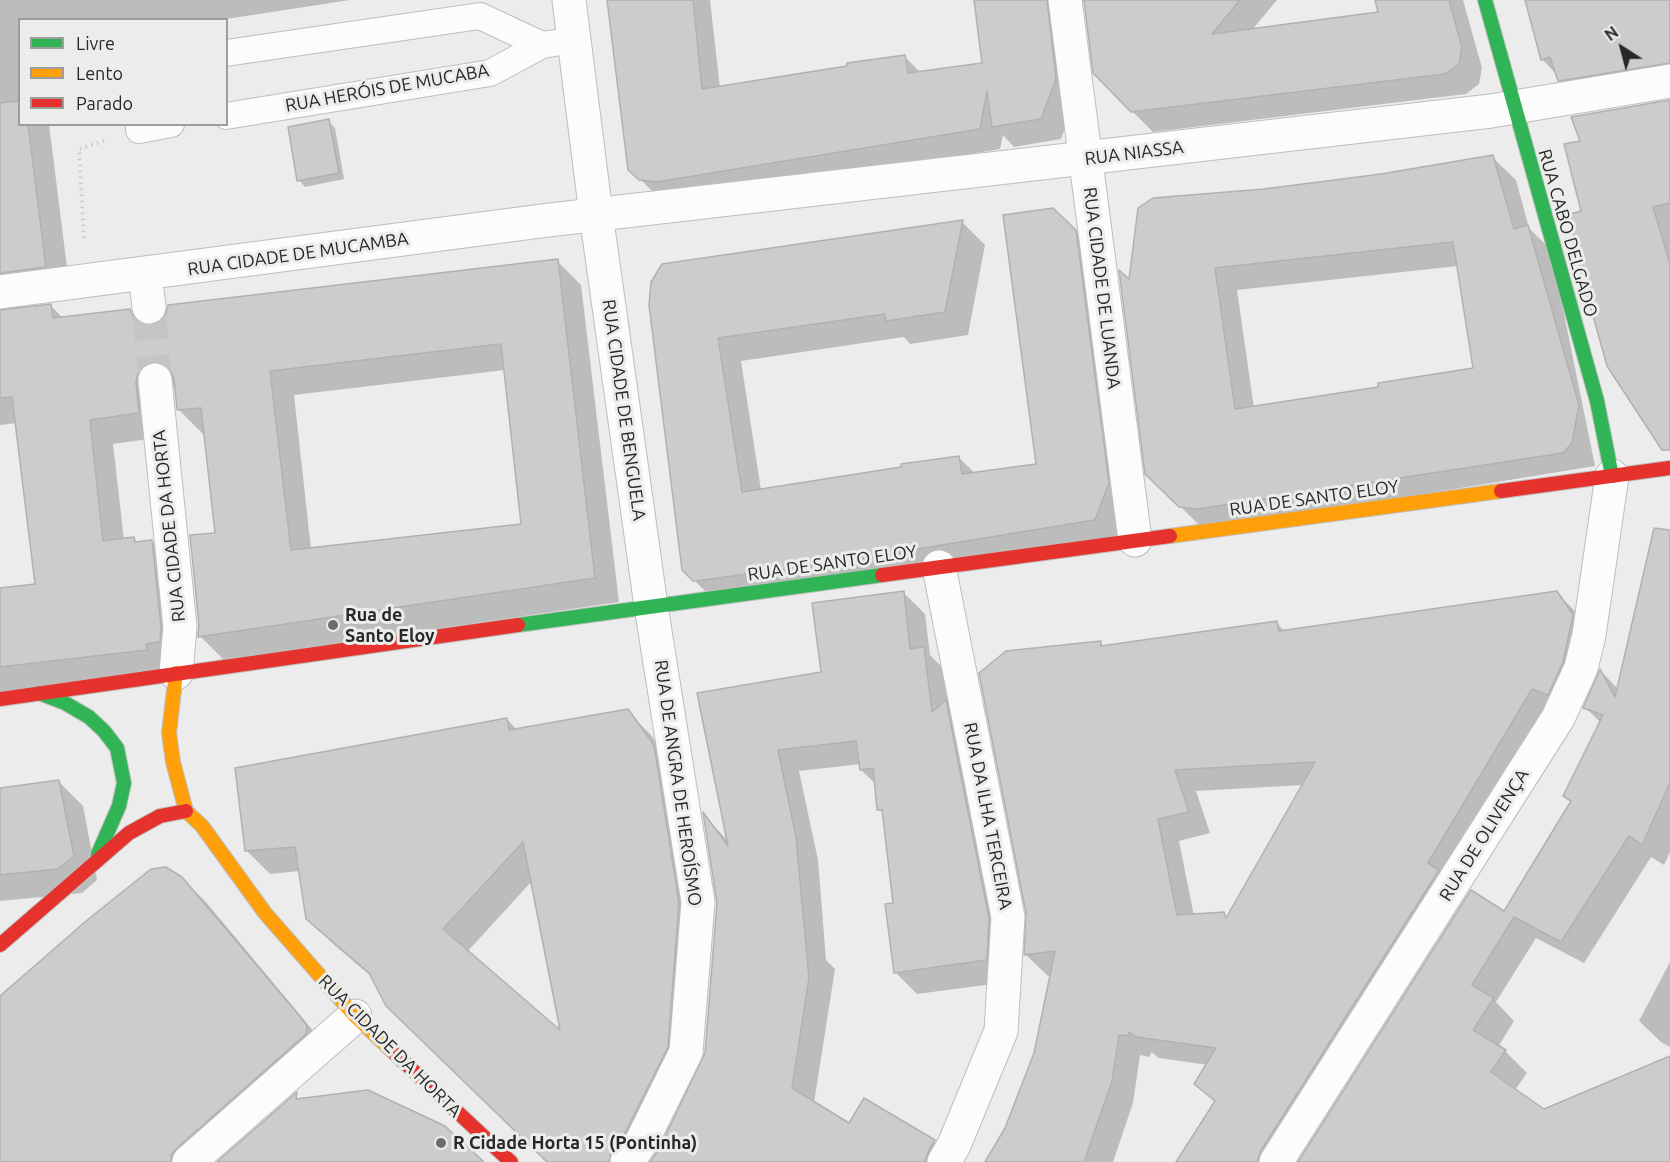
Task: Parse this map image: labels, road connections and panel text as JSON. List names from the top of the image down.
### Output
{
  "streets": {
    "main road": ["RUA CABO DELGADO", "RUA DE SANTO ELOY", "RUA CIDADE DA HORTA"],
    "street": [
      "RUA NIASSA",
      "RUA CIDADE DE MUCAMBA",
      "RUA CIDADE DE LUANDA",
      "RUA CIDADE DE BENGUELA",
      "RUA DE ANGRA DE HEROÍSMO",
      "RUA DA ILHA TERCEIRA",
      "RUA DE OLIVENÇA"
    ],
    "lane": ["RUA HERÓIS DE MUCABA"]
  },
  "crossings": [
    ["RUA HERÓIS DE MUCABA", "RUA CIDADE DE BENGUELA"],
    ["RUA NIASSA", "RUA CABO DELGADO"],
    ["RUA NIASSA", "RUA CIDADE DE MUCAMBA"],
    ["RUA NIASSA", "RUA CIDADE DE LUANDA"],
    ["RUA NIASSA", "RUA CIDADE DE BENGUELA"],
    ["RUA CABO DELGADO", "RUA DE SANTO ELOY"],
    ["RUA CABO DELGADO", "RUA DE OLIVENÇA"],
    ["RUA CIDADE DE MUCAMBA", "RUA CIDADE DE BENGUELA"],
    ["RUA CIDADE DE LUANDA", "RUA DE SANTO ELOY"],
    ["RUA CIDADE DE BENGUELA", "RUA DE SANTO ELOY"],
    ["RUA CIDADE DE BENGUELA", "RUA DE ANGRA DE HEROÍSMO"],
    ["RUA DE SANTO ELOY", "RUA CIDADE DA HORTA"],
    ["RUA DE SANTO ELOY", "RUA DE ANGRA DE HEROÍSMO"],
    ["RUA DE SANTO ELOY", "RUA DA ILHA TERCEIRA"],
    ["RUA DE SANTO ELOY", "RUA DE OLIVENÇA"]
  ],
  "places": ["Rua de Santo Eloy", "R Cidade Horta 15 (Pontinha)"],
  "legend": ["Livre", "Lento", "Parado"],
  "north": "top left"
}
